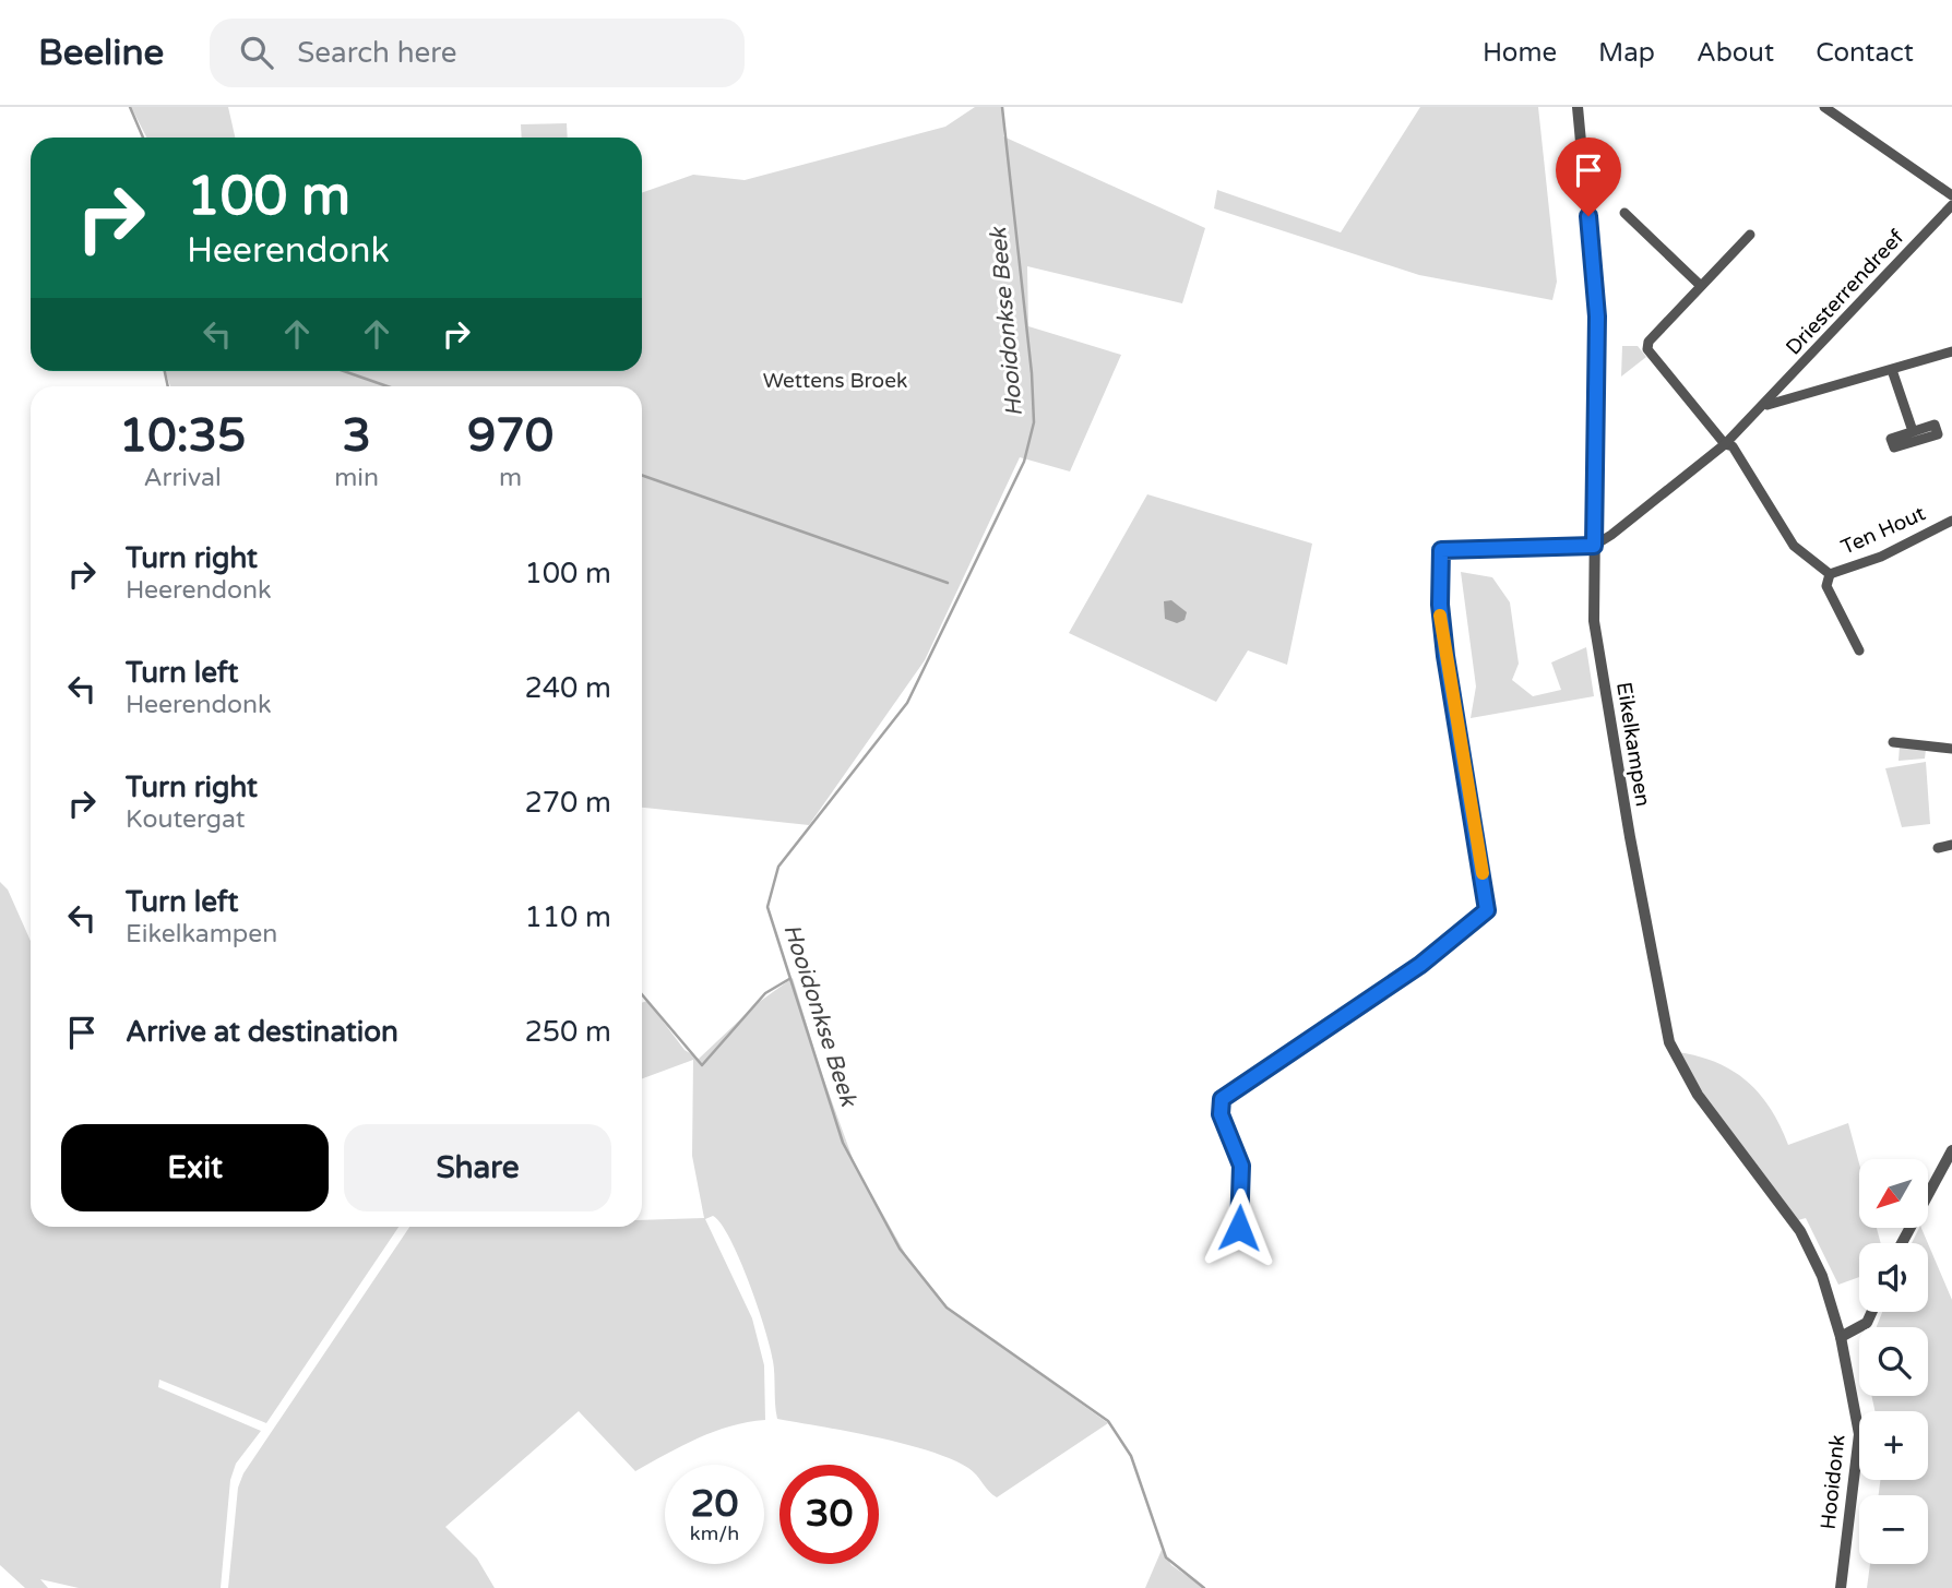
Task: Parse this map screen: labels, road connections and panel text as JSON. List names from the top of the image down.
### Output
{
  "streets": {
    "street": [
      "Driesterrendreef",
      "Ten Hout",
      "Eikelkampen",
      "Hooidonk"
    ]
  },
  "crossings": [
    ["Driesterrendreef", "Eikelkampen"],
    ["Eikelkampen", "Hooidonk"]
  ],
  "water": ["Hooidonkse Beek"],
  "parks": ["Wettens Broek"],
  "north": "bottom left",
  "page": {
    "header": "Beeline",
    "search": "Search here",
    "nav": [
      "Home",
      "Map",
      "About",
      "Contact"
    ],
    "turn": ["100 m", "Heerendonk"],
    "eta": [
      "10:35",
      "Arrival",
      "3",
      "min",
      "970",
      "m"
    ],
    "list": [
      {
        "name": "Turn right",
        "note": "Heerendonk",
        "value": "100 m"
      },
      {
        "name": "Turn left",
        "note": "Heerendonk",
        "value": "240 m"
      },
      {
        "name": "Turn right",
        "note": "Koutergat",
        "value": "270 m"
      },
      {
        "name": "Turn left",
        "note": "Eikelkampen",
        "value": "110 m"
      },
      {
        "name": "Arrive at destination",
        "value": "250 m"
      }
    ],
    "buttons": ["Exit", "Share"],
    "map_buttons": ["+", "−"],
    "speed": "20 km/h",
    "limit": "30"
  }
}
